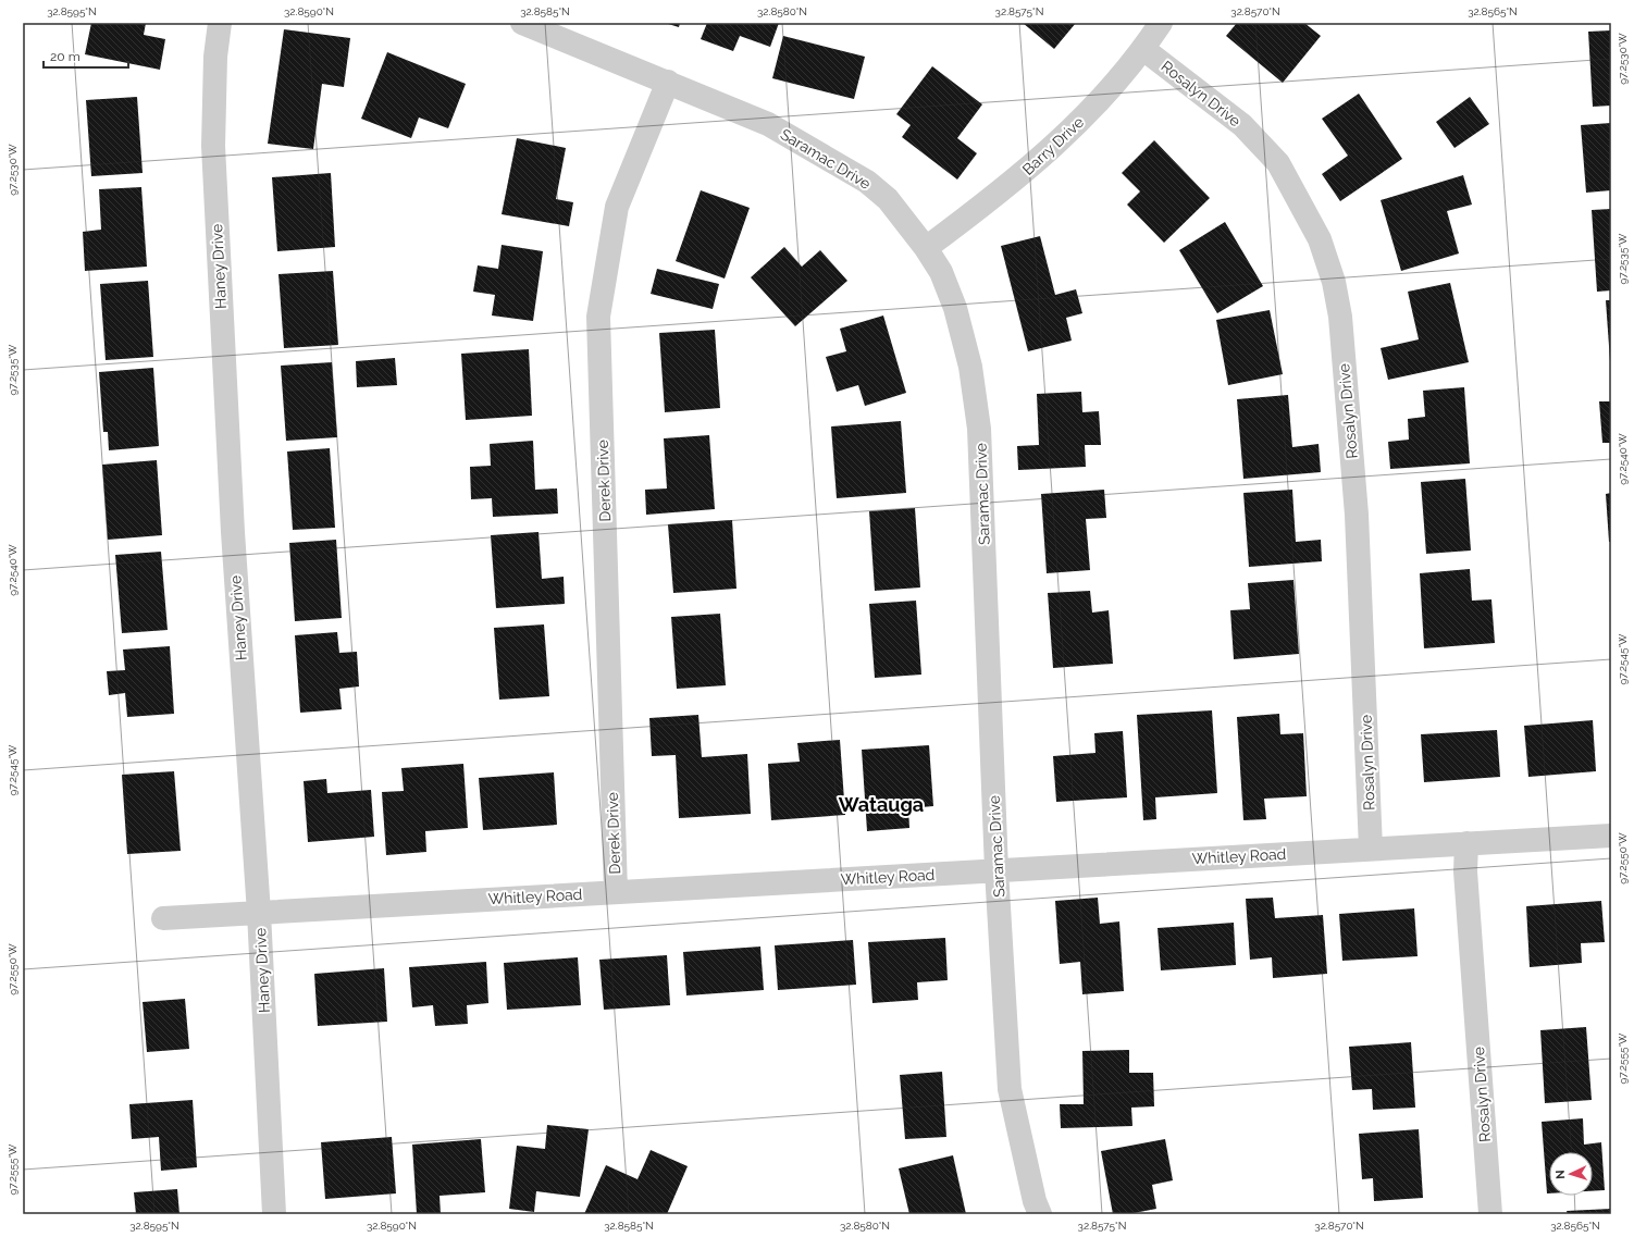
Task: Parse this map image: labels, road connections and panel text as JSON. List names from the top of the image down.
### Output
{
  "streets": {
    "street": [
      "Rosalyn Drive",
      "Barry Drive",
      "Saramac Drive",
      "Haney Drive",
      "Derek Drive",
      "Whitley Road"
    ]
  },
  "crossings": [
    ["Rosalyn Drive", "Barry Drive"],
    ["Rosalyn Drive", "Whitley Road"],
    ["Barry Drive", "Saramac Drive"],
    ["Saramac Drive", "Derek Drive"],
    ["Saramac Drive", "Whitley Road"],
    ["Haney Drive", "Whitley Road"],
    ["Derek Drive", "Whitley Road"]
  ],
  "districts": ["Watauga"],
  "scale_bar": "20 m",
  "north": "left",
  "coordinates": [
    "32.8595°N",
    "32.8590°N",
    "32.8585°N",
    "32.8580°N",
    "32.8575°N",
    "32.8570°N",
    "32.8565°N",
    "97.2530°W",
    "97.2535°W",
    "97.2540°W",
    "97.2545°W",
    "97.2550°W",
    "97.2555°W"
  ]
}
